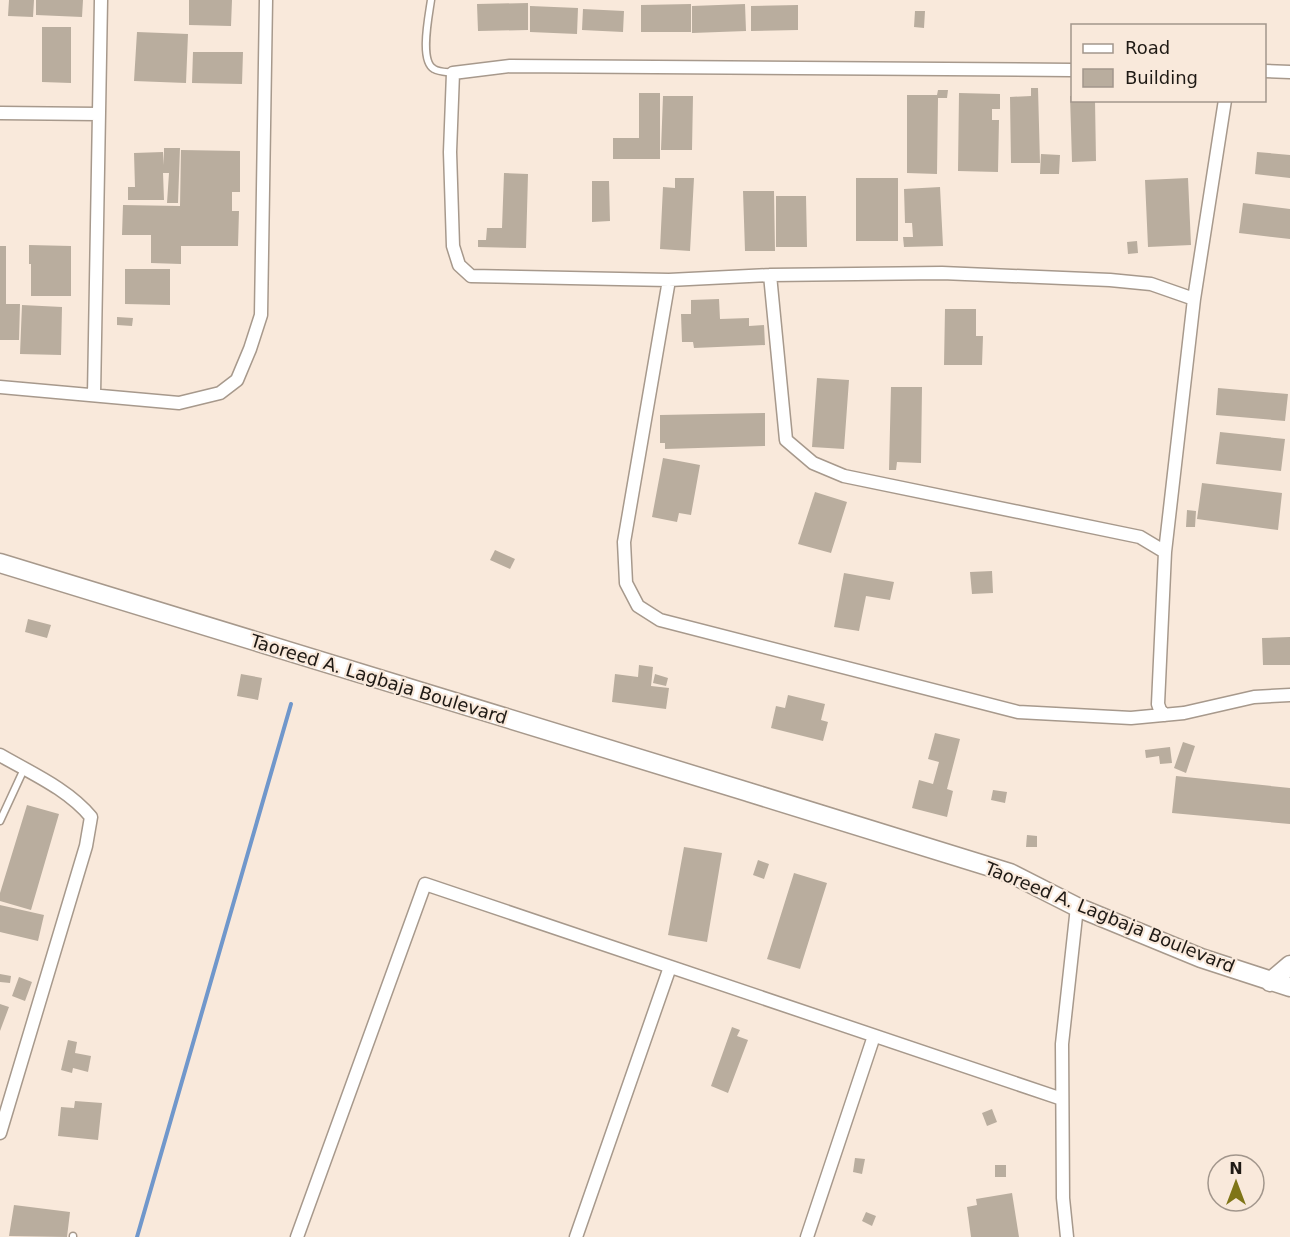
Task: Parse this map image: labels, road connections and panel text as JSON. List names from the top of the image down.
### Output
{
  "streets": {
    "street": ["Taoreed A. Lagbaja Boulevard"]
  },
  "legend": ["Road", "Building"],
  "north": "top"
}
